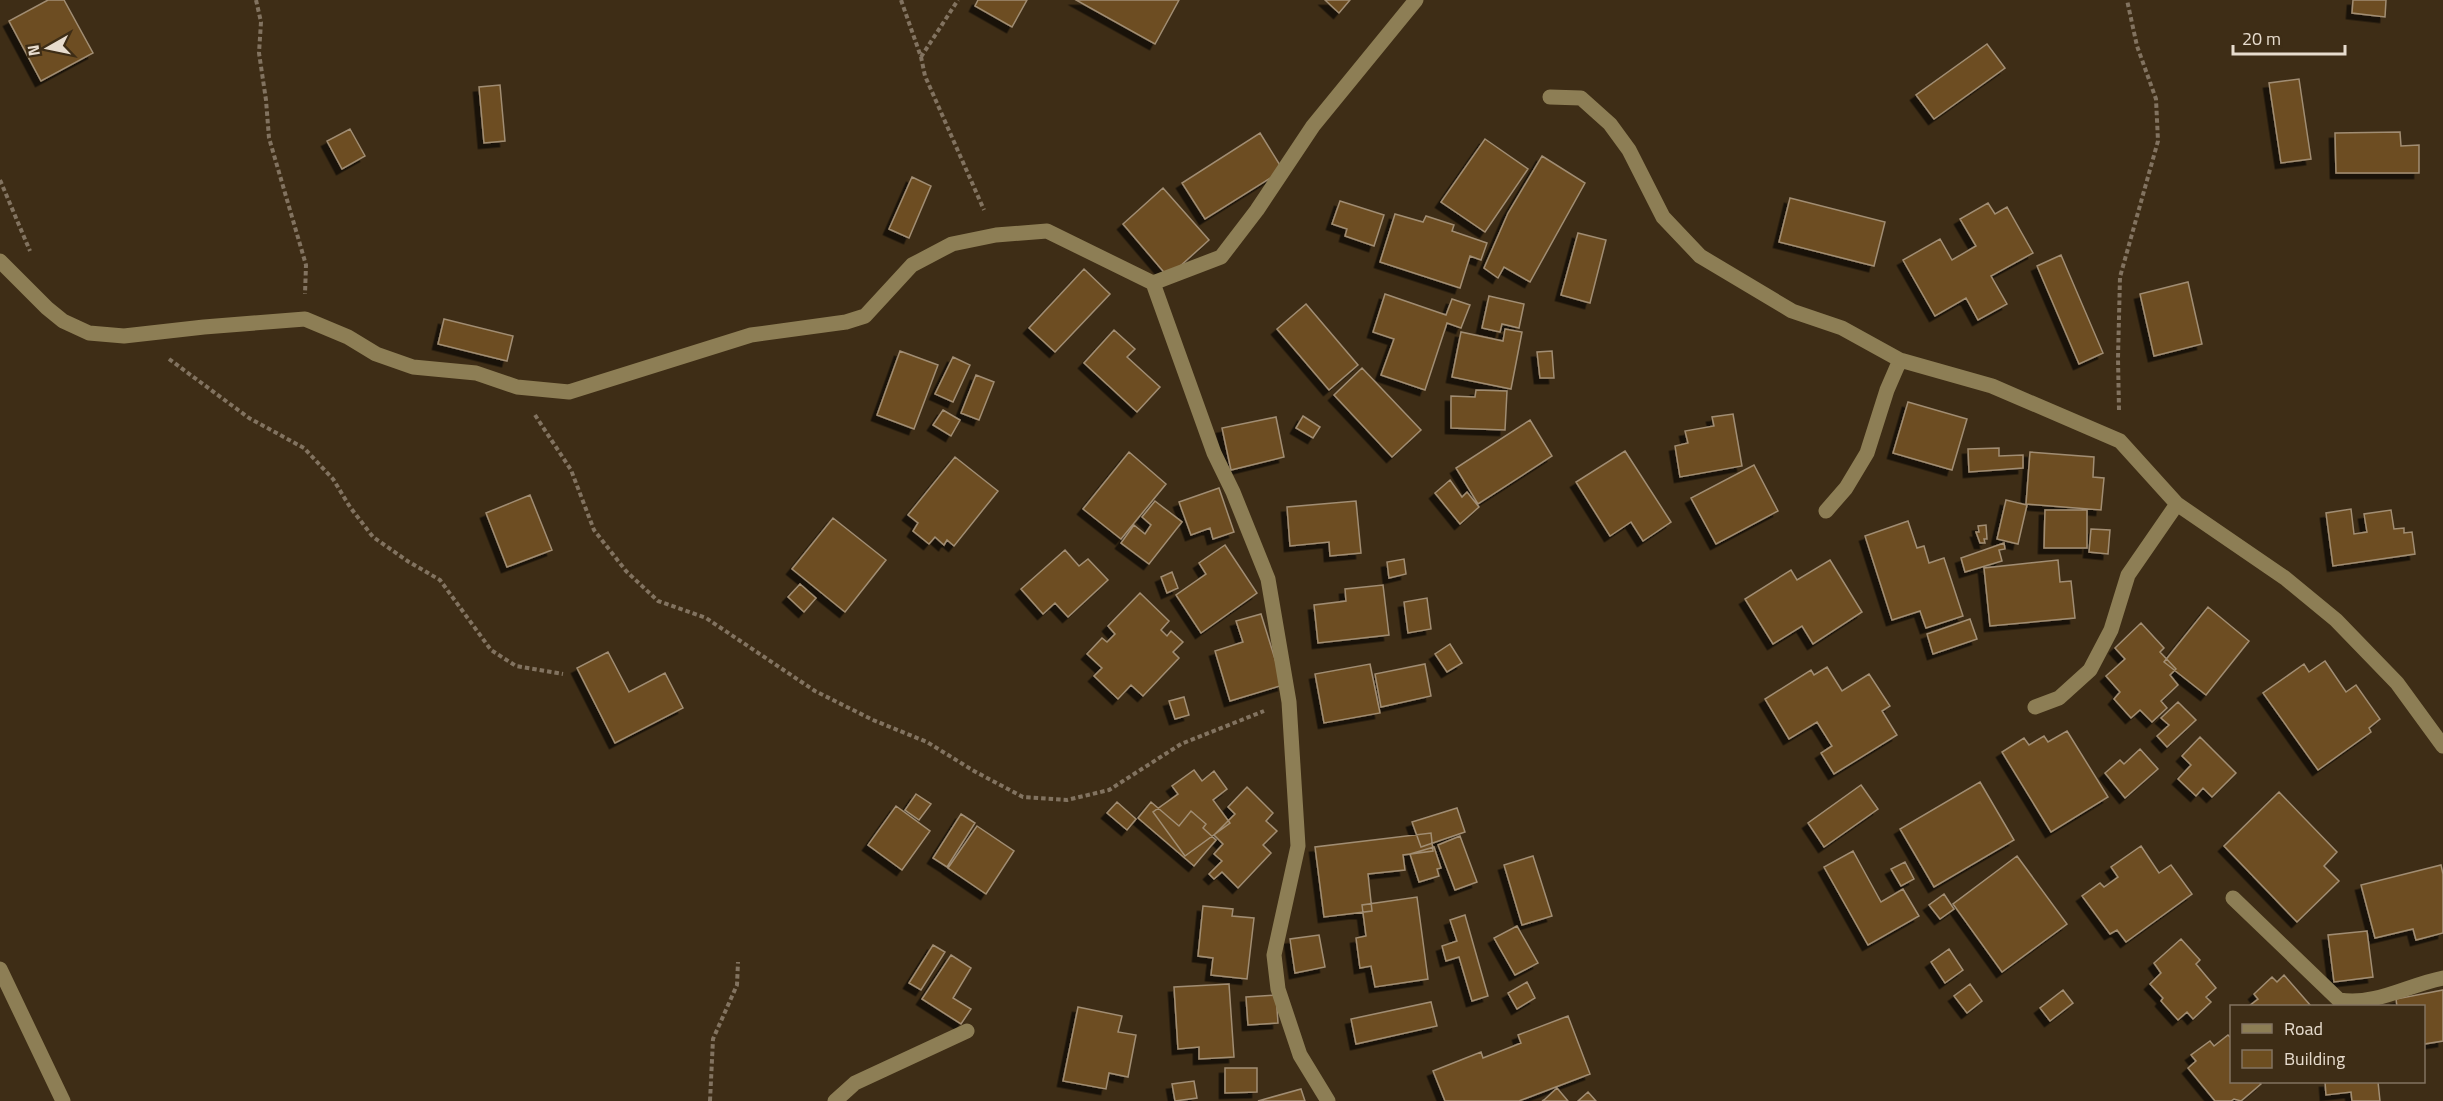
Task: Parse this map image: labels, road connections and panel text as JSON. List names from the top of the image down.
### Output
{
  "legend": ["Road", "Building"],
  "scale_bar": "20 m",
  "north": "left"
}
